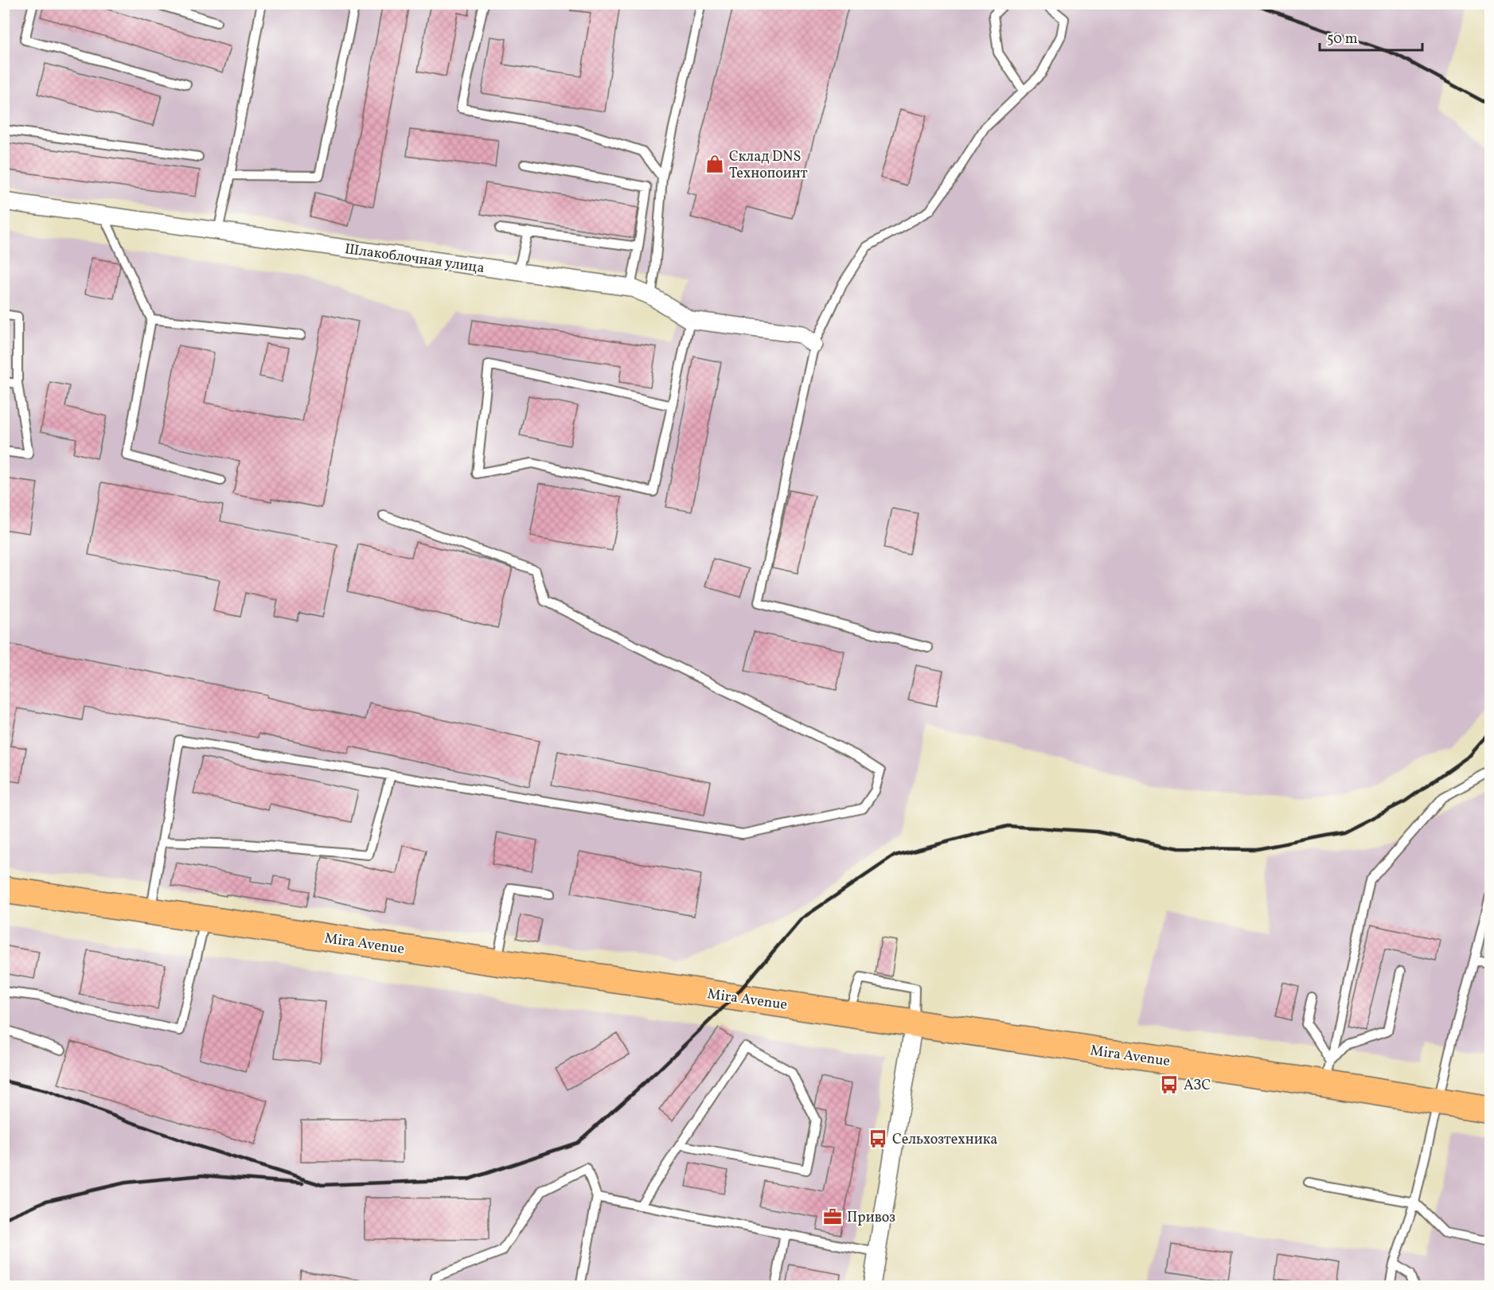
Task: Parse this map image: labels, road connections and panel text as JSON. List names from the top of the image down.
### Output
{
  "streets": {
    "main road": ["Mira Avenue"],
    "street": ["Шлакоблочная улица"]
  },
  "places": {
    "shop": ["Склад DNS Технопоинт"],
    "bus stop": ["АЗС", "Сельхозтехника"],
    "office": ["Привоз"]
  },
  "scale_bar": "50 m"
}
